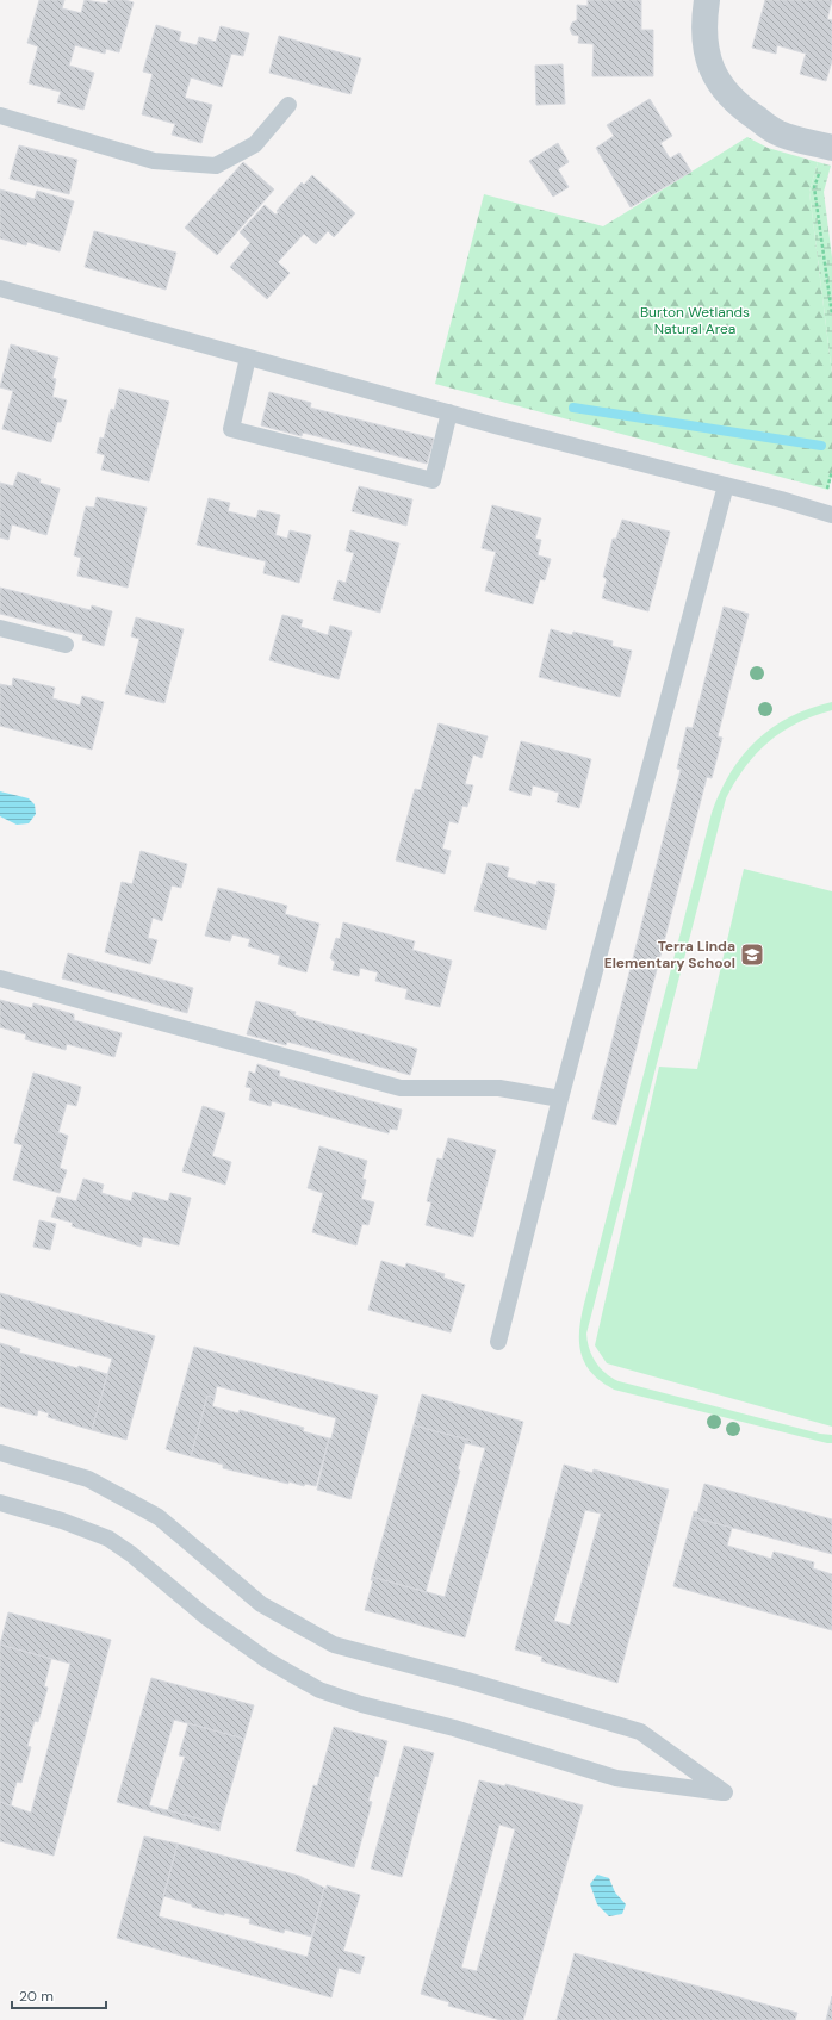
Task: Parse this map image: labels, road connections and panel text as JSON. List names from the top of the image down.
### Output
{
  "parks": ["Burton Wetlands Natural Area"],
  "places": {
    "school or university": ["Terra Linda Elementary School"]
  },
  "scale_bar": "20 m"
}
